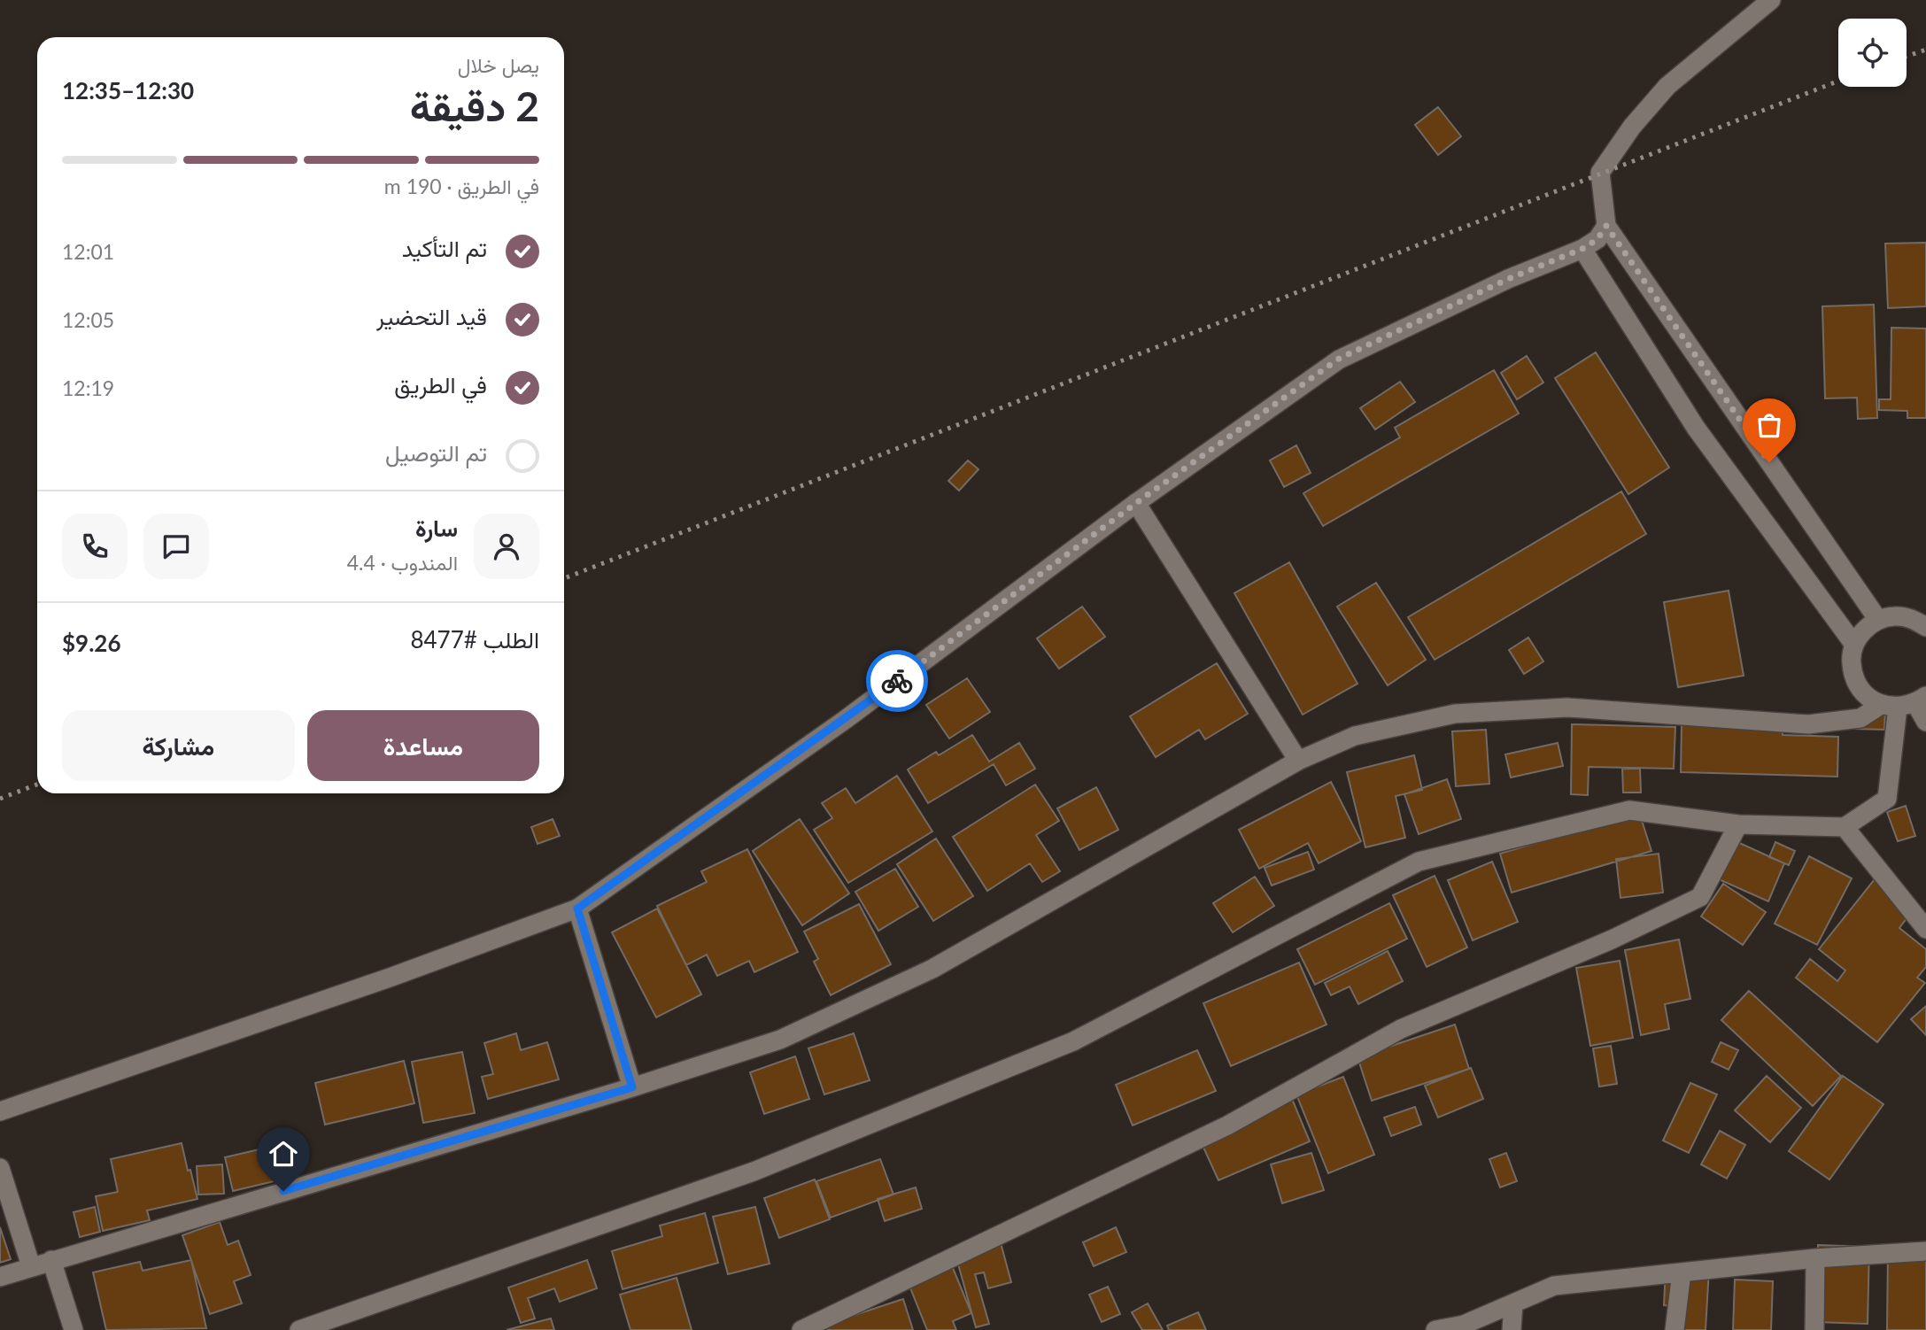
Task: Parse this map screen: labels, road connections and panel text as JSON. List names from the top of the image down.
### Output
{
  "page": {
    "heading": ["2 دقيقة", "يصل خلال", "12:30–12:35"],
    "panel": [
      "سارة",
      "المندوب · 4.4",
      "الطلب #8477",
      "$9.26"
    ],
    "bar": "في الطريق · 190 m",
    "list": [
      ["تم التأكيد", "12:01"],
      ["قيد التحضير", "12:05"],
      ["في الطريق", "12:19"],
      "تم التوصيل"
    ],
    "buttons": ["مساعدة", "مشاركة"]
  }
}
